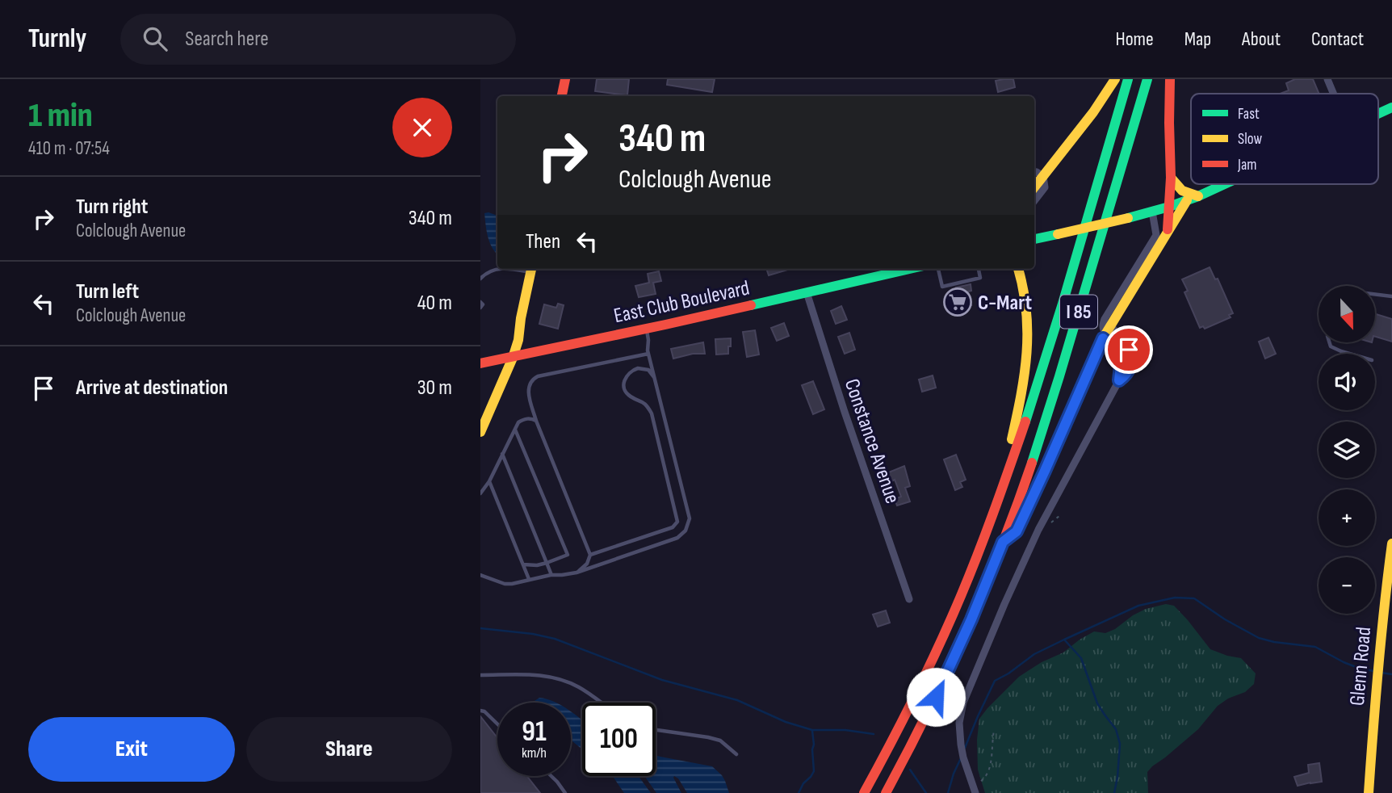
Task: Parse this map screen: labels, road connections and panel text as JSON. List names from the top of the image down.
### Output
{
  "streets": {
    "main road": ["East Club Boulevard", "I 85", "Glenn Road"],
    "street": ["Constance Avenue"]
  },
  "crossings": [
    ["East Club Boulevard", "Constance Avenue"]
  ],
  "places": {
    "supermarket": ["C-Mart"]
  },
  "legend": ["Fast", "Slow", "Jam"],
  "north": "bottom",
  "page": {
    "header": "Turnly",
    "search": "Search here",
    "nav": [
      "Home",
      "Map",
      "About",
      "Contact"
    ],
    "heading": ["1 min", "410 m · 07:54"],
    "turn": ["340 m", "Colclough Avenue"],
    "list": [
      {
        "name": "Turn right",
        "note": "Colclough Avenue",
        "value": "340 m"
      },
      {
        "name": "Turn left",
        "note": "Colclough Avenue",
        "value": "40 m"
      },
      {
        "name": "Arrive at destination",
        "value": "30 m"
      }
    ],
    "then": "Then",
    "map_buttons": ["+", "−"],
    "speed": "91 km/h",
    "limit": "100",
    "buttons": ["Exit", "Share"]
  }
}
